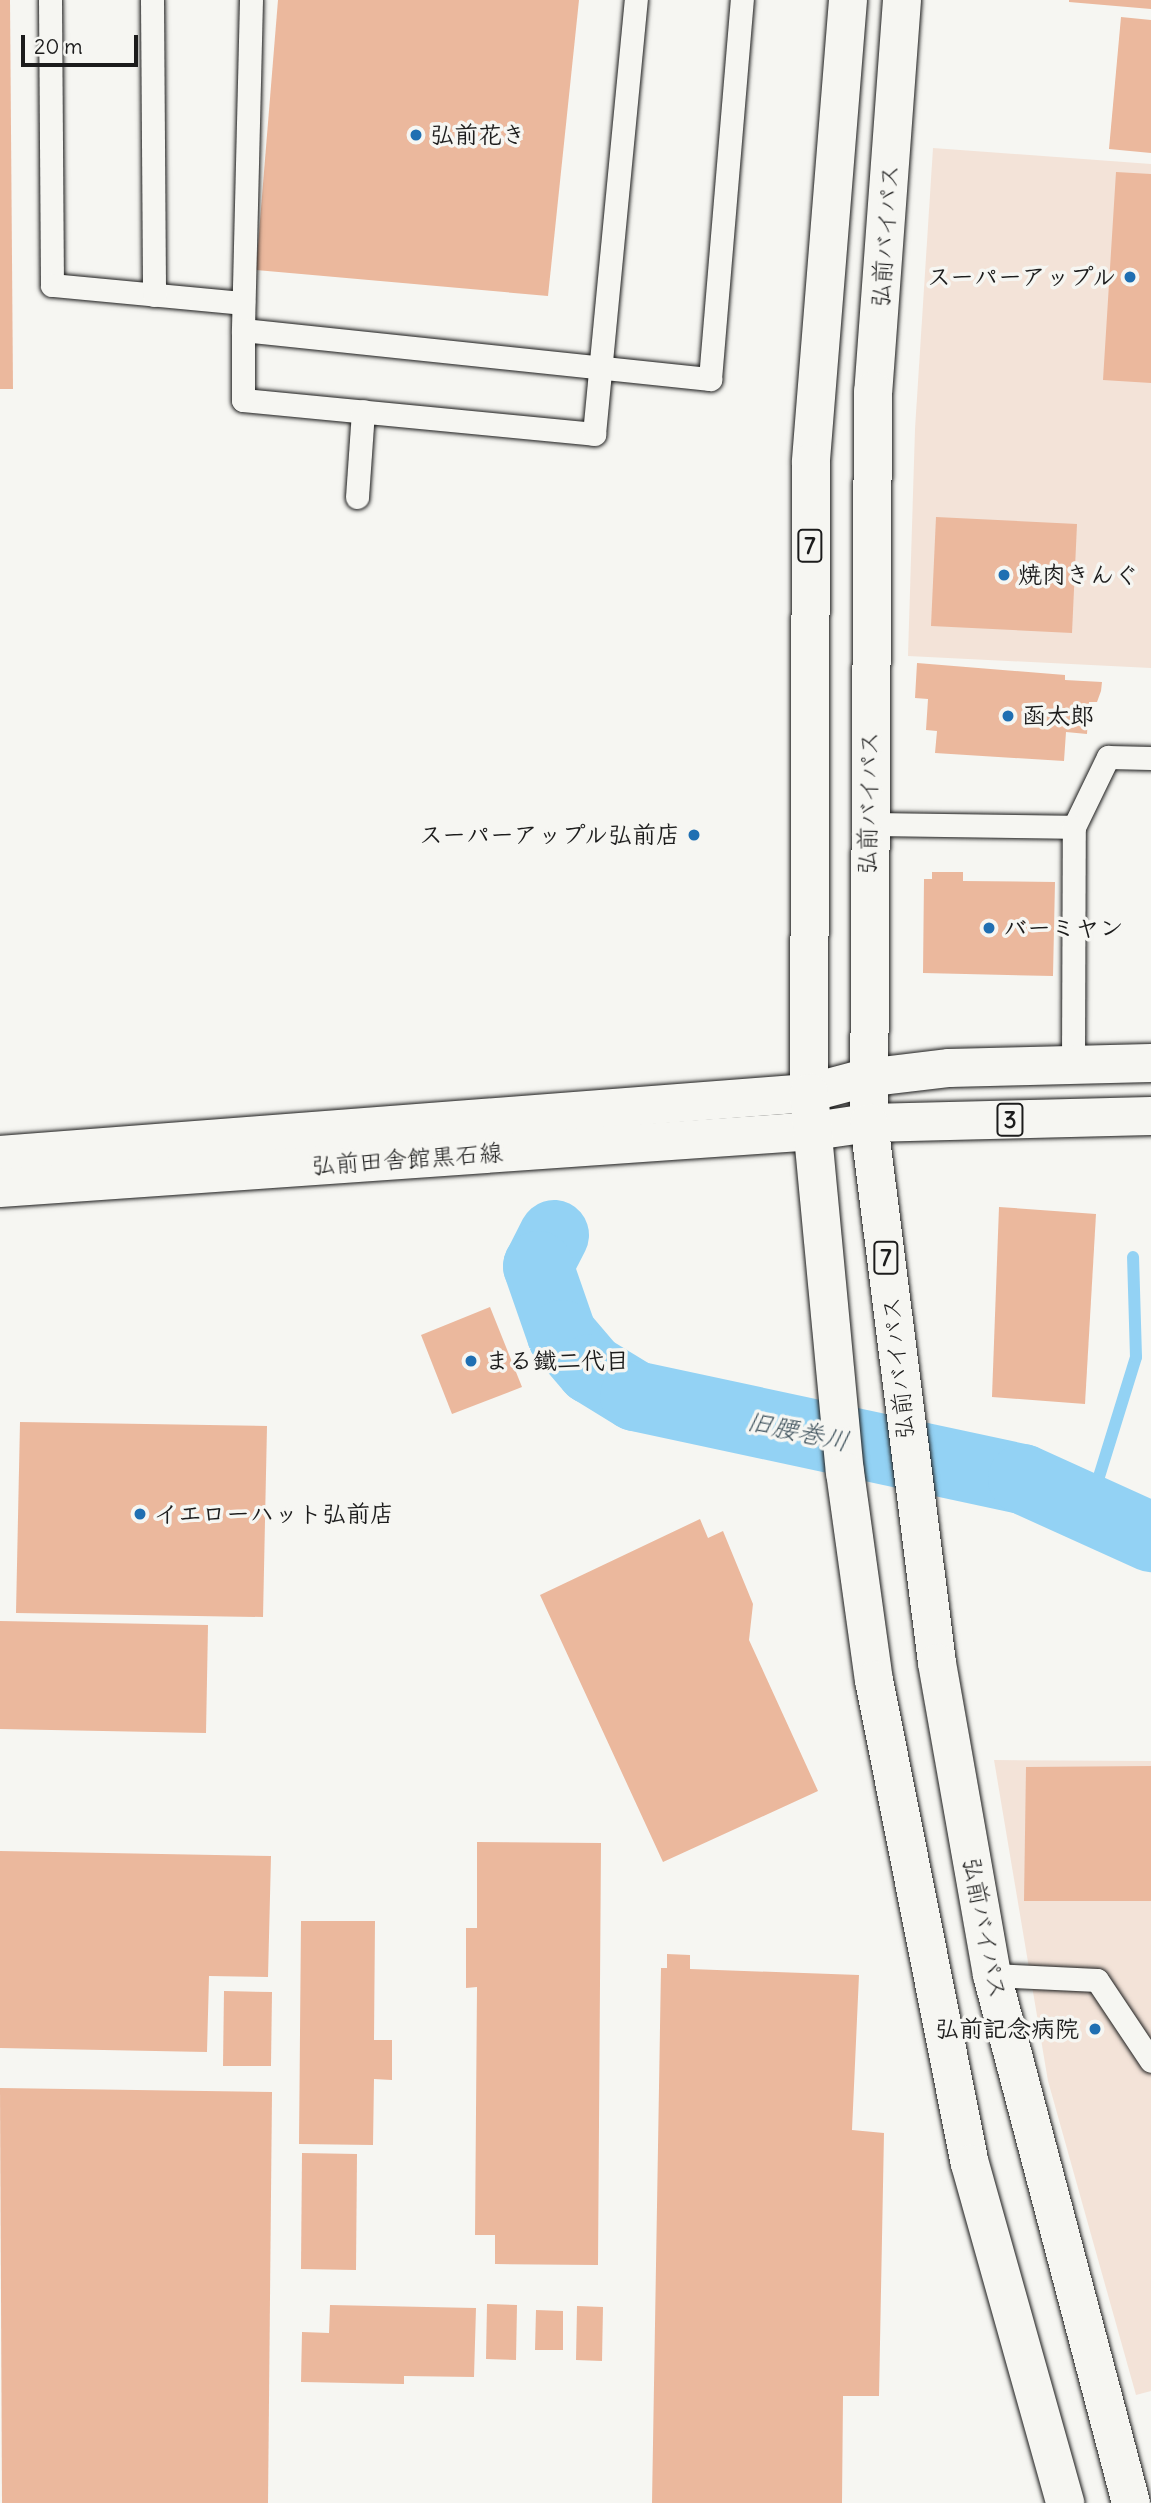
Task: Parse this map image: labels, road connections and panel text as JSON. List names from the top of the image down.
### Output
{
  "streets": {
    "main road": [
      "弘前バイパス",
      "7",
      "3",
      "弘前田舎館黒石線"
    ]
  },
  "crossings": [
    ["弘前バイパス", "3"],
    ["7", "3"],
    ["7", "弘前田舎館黒石線"],
    ["3", "弘前田舎館黒石線"]
  ],
  "water": ["旧腰巻川"],
  "places": [
    "弘前花き",
    "スーパーアップル",
    "焼肉きんぐ",
    "函太郎",
    "スーパーアップル弘前店",
    "バーミヤン",
    "まる鐵二代目",
    "イエローハット弘前店",
    "弘前記念病院"
  ],
  "scale_bar": "20 m"
}
